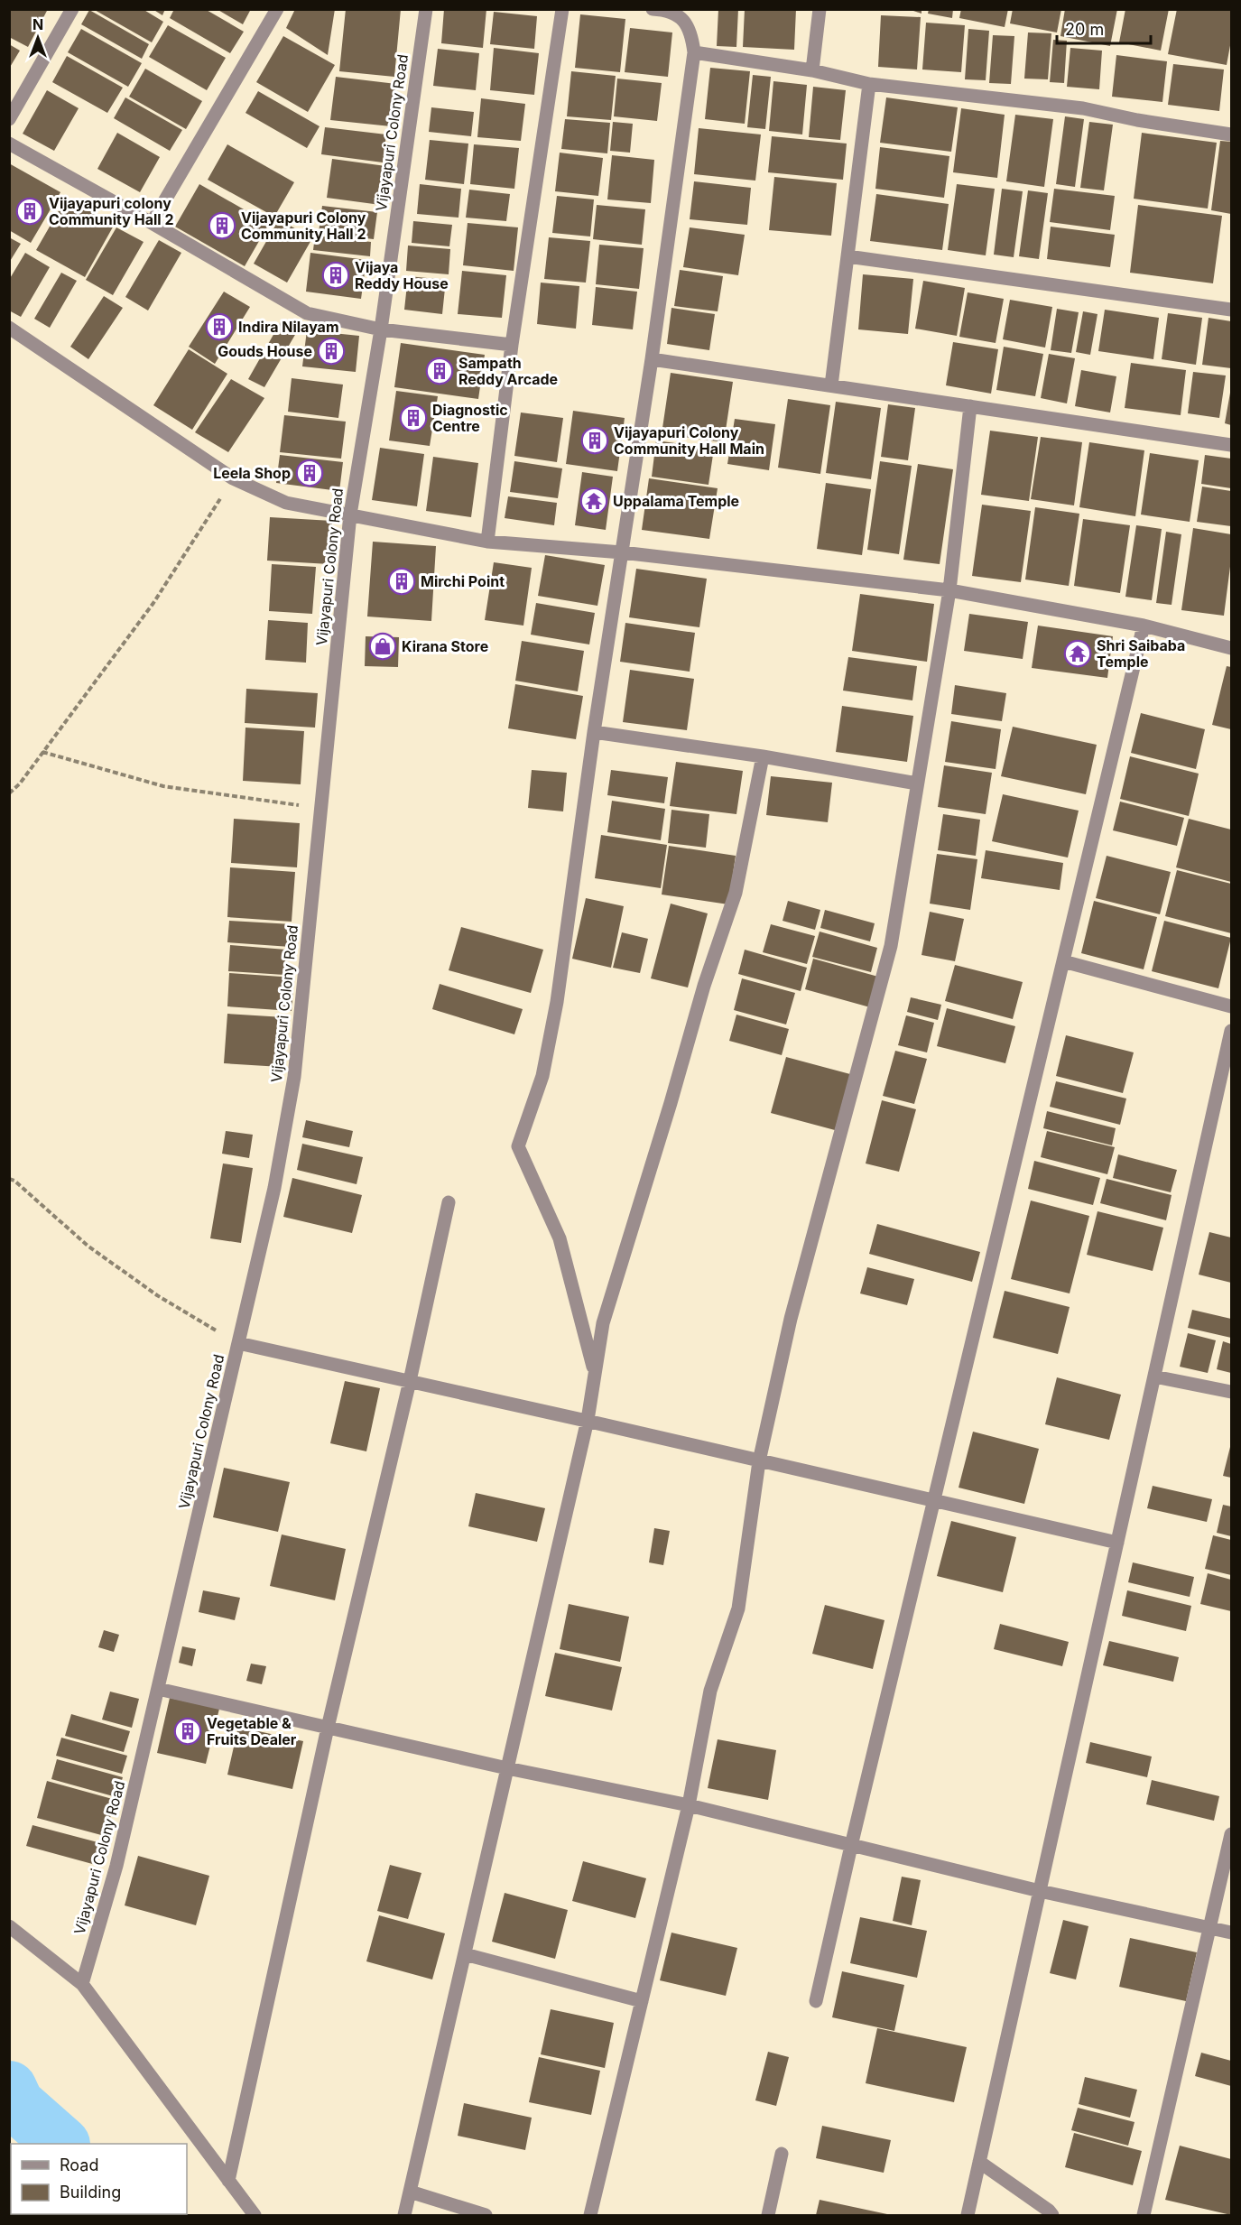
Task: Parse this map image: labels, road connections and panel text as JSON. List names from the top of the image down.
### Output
{
  "streets": {
    "street": ["Vijayapuri Colony Road"]
  },
  "places": {
    "building": [
      "Vijayapuri colony Community Hall 2",
      "Vijayapuri Colony Community Hall 2",
      "Vijaya Reddy House",
      "Indira Nilayam",
      "Gouds House",
      "Sampath Reddy Arcade",
      "Diagnostic Centre",
      "Vijayapuri Colony Community Hall Main",
      "Leela Shop",
      "Mirchi Point",
      "Vegetable & Fruits Dealer"
    ],
    "temple": ["Uppalama Temple", "Shri Saibaba Temple"],
    "shop": ["Kirana Store"]
  },
  "legend": ["Road", "Building"],
  "scale_bar": "20 m",
  "north": "top"
}
